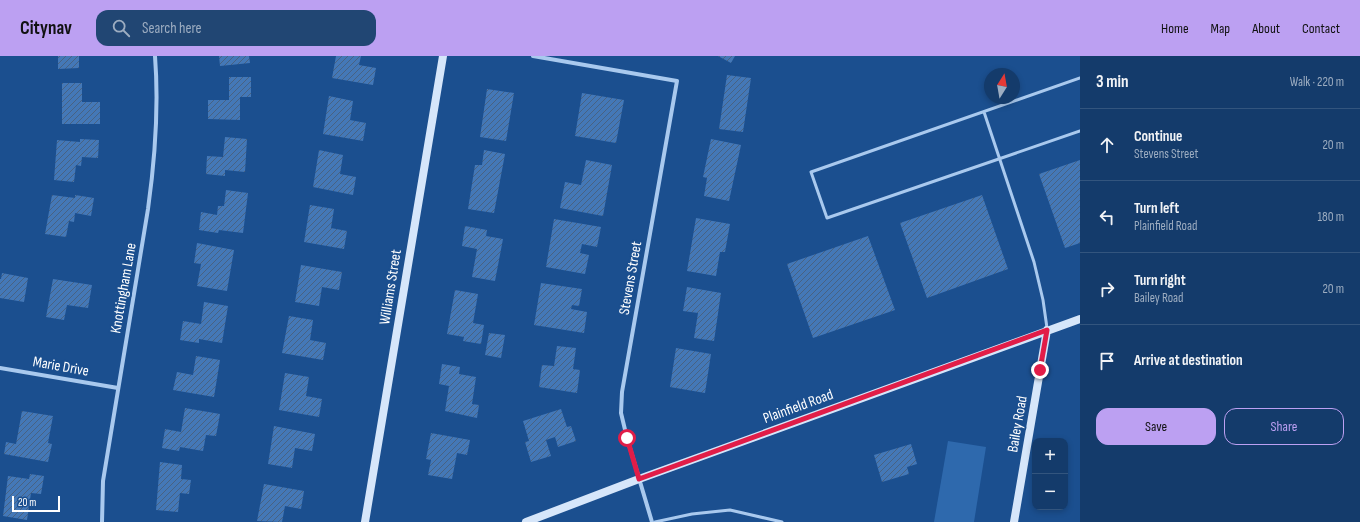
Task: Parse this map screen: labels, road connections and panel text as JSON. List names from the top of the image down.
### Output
{
  "streets": {
    "street": [
      "Stevens Street",
      "Williams Street",
      "Knottingham Lane",
      "Marie Drive",
      "Plainfield Road",
      "Bailey Road"
    ]
  },
  "crossings": [
    ["Stevens Street", "Plainfield Road"],
    ["Knottingham Lane", "Marie Drive"],
    ["Plainfield Road", "Bailey Road"]
  ],
  "scale_bar": "20 m",
  "north": "top",
  "page": {
    "header": "Citynav",
    "search": "Search here",
    "nav": [
      "Home",
      "Map",
      "About",
      "Contact"
    ],
    "heading": ["3 min", "Walk · 220 m"],
    "list": [
      ["Continue", "Stevens Street", "20 m"],
      ["Turn left", "Plainfield Road", "180 m"],
      ["Turn right", "Bailey Road", "20 m"],
      "Arrive at destination"
    ],
    "buttons": ["Save", "Share"],
    "map_buttons": ["+", "−"],
    "scale": "20 m"
  }
}
